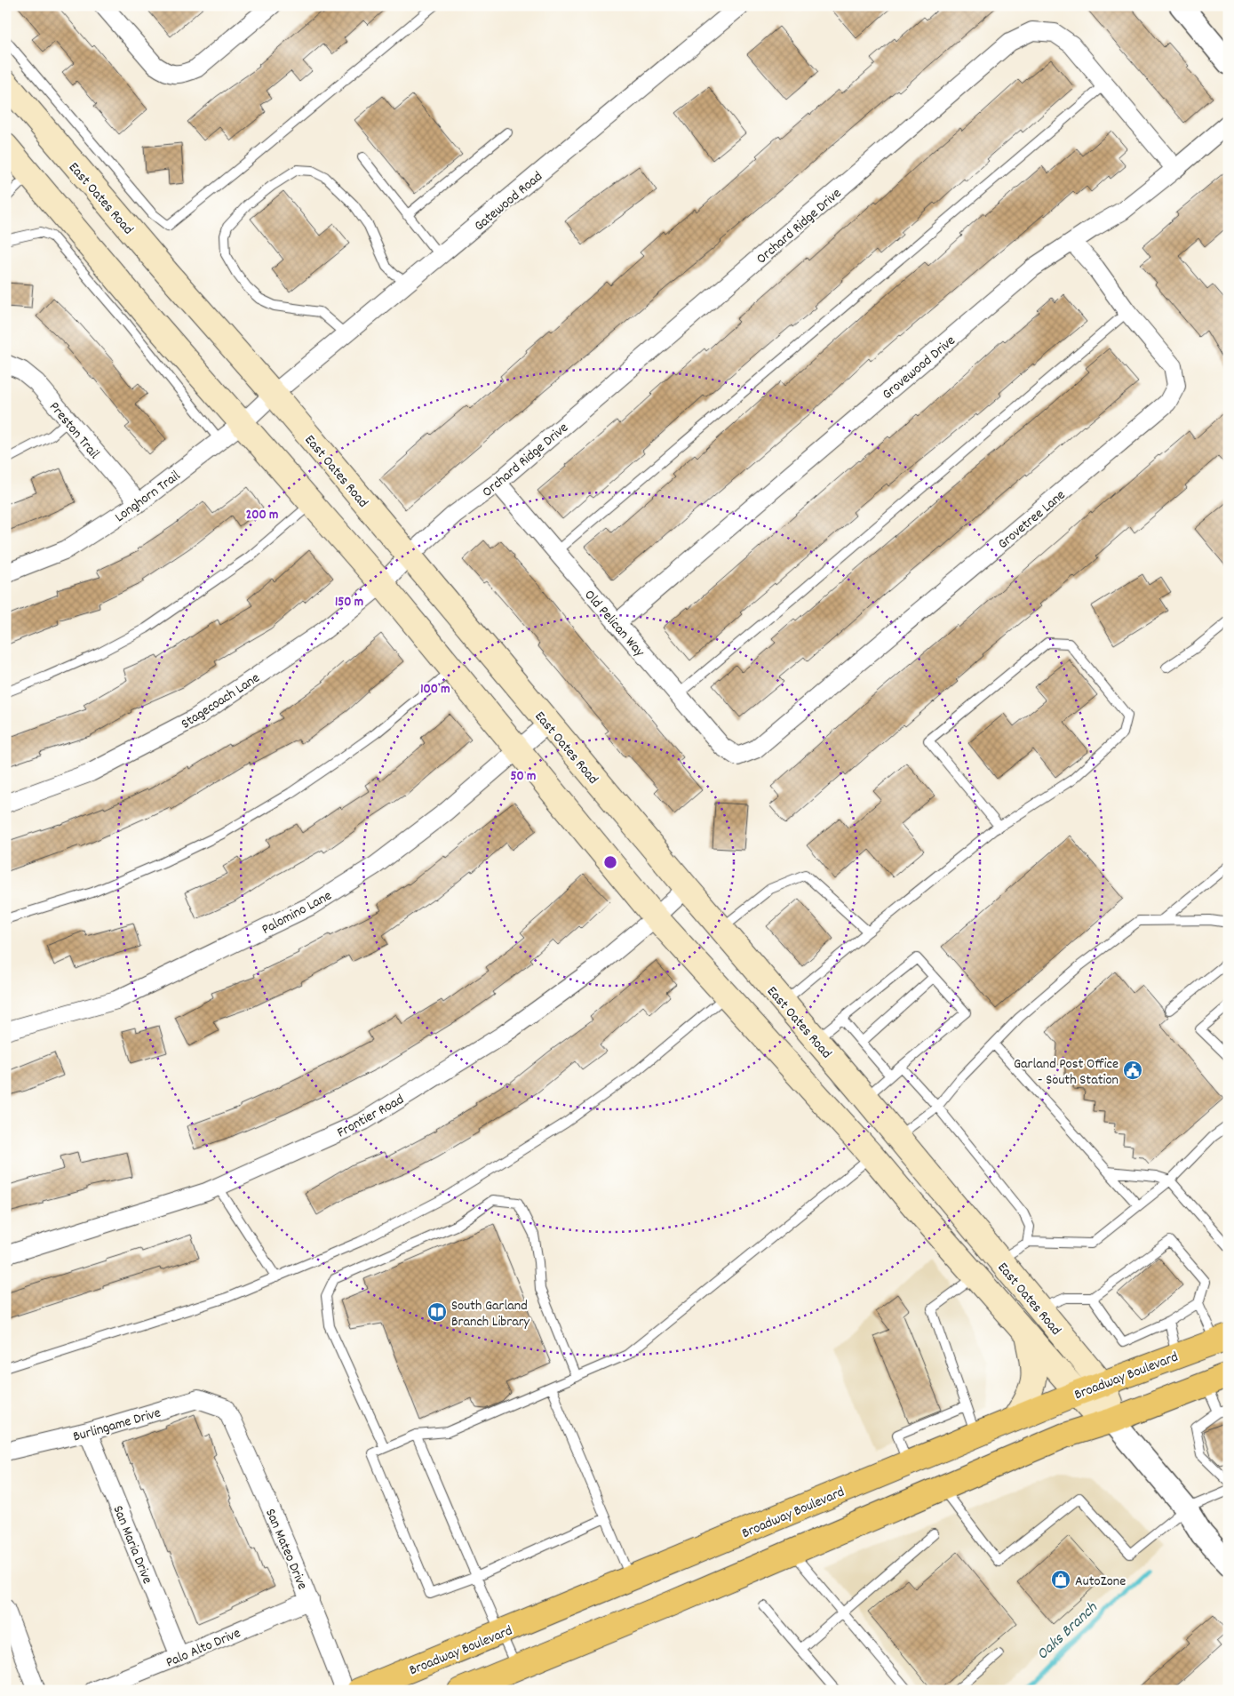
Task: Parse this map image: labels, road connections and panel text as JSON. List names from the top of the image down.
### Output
{
  "streets": {
    "main road": ["East Oates Road", "Broadway Boulevard"],
    "street": [
      "Gatewood Road",
      "Orchard Ridge Drive",
      "Grovewood Drive",
      "Preston Trail",
      "Longhorn Trail",
      "Grovetree Lane",
      "Old Pelican Way",
      "Stagecoach Lane",
      "Palomino Lane",
      "Frontier Road",
      "Burlingame Drive",
      "San Maria Drive",
      "San Mateo Drive",
      "Palo Alto Drive"
    ]
  },
  "crossings": [
    ["East Oates Road", "Gatewood Road"],
    ["East Oates Road", "Orchard Ridge Drive"],
    ["East Oates Road", "Longhorn Trail"],
    ["East Oates Road", "Stagecoach Lane"],
    ["East Oates Road", "Palomino Lane"],
    ["East Oates Road", "Frontier Road"],
    ["East Oates Road", "Broadway Boulevard"],
    ["Gatewood Road", "Longhorn Trail"],
    ["Orchard Ridge Drive", "Grovewood Drive"],
    ["Orchard Ridge Drive", "Old Pelican Way"],
    ["Orchard Ridge Drive", "Stagecoach Lane"],
    ["Grovewood Drive", "Grovetree Lane"],
    ["Grovewood Drive", "Old Pelican Way"],
    ["Preston Trail", "Longhorn Trail"],
    ["Grovetree Lane", "Old Pelican Way"],
    ["Burlingame Drive", "San Maria Drive"],
    ["Burlingame Drive", "San Mateo Drive"],
    ["San Maria Drive", "Palo Alto Drive"],
    ["San Mateo Drive", "Palo Alto Drive"]
  ],
  "water": ["Oaks Branch"],
  "places": {
    "public building": ["Garland Post Office - South Station"],
    "library": ["South Garland Branch Library"],
    "shop": ["AutoZone"]
  },
  "rings": [
    "200 m",
    "150 m",
    "100 m",
    "50 m"
  ]
}
